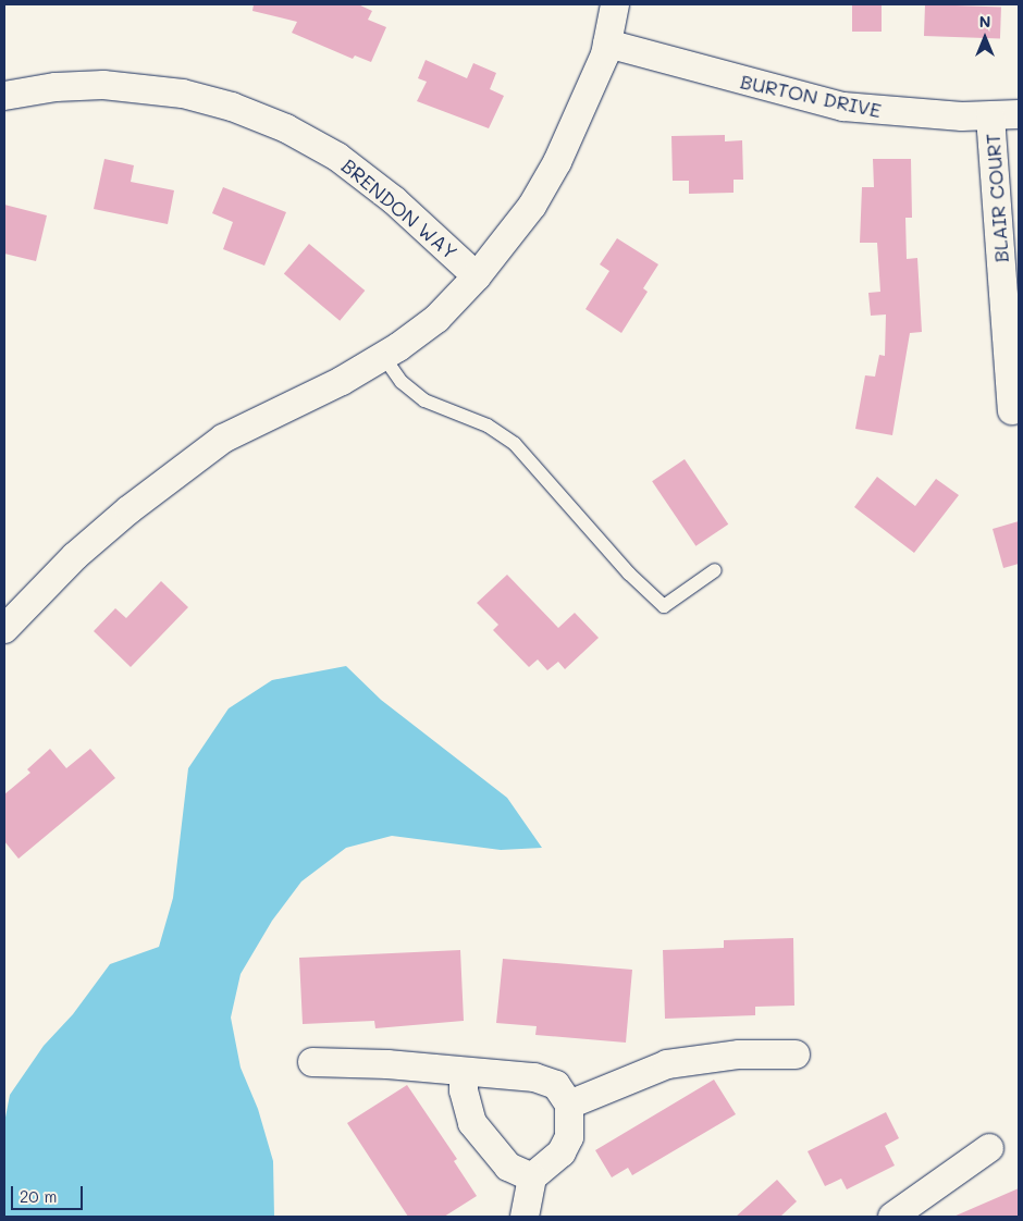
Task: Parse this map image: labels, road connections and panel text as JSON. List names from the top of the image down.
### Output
{
  "streets": {
    "street": ["BURTON DRIVE", "BLAIR COURT", "BRENDON WAY"]
  },
  "crossings": [
    ["BURTON DRIVE", "BLAIR COURT"]
  ],
  "scale_bar": "20 m",
  "north": "top"
}
